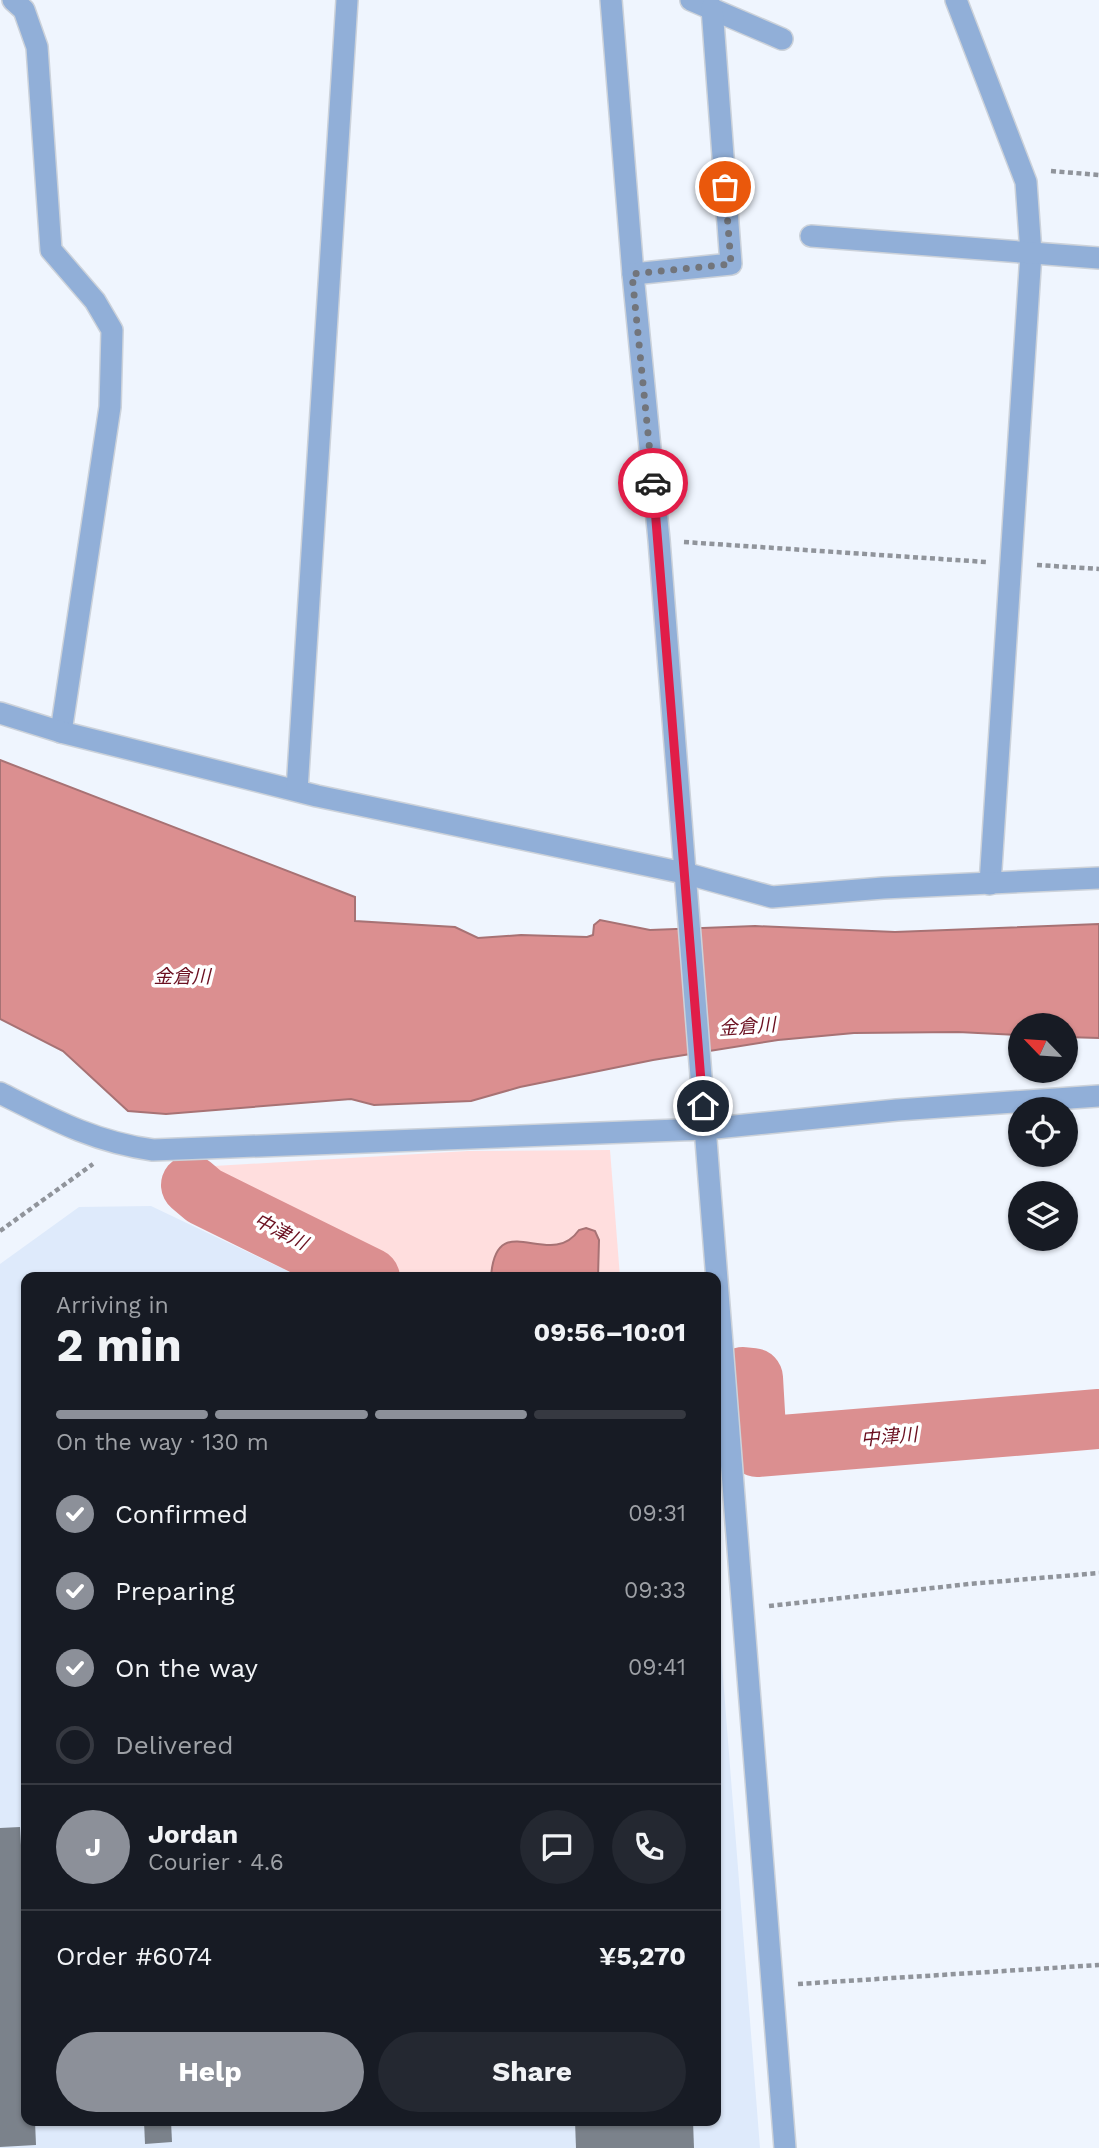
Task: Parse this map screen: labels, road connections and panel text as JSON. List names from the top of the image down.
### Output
{
  "water": ["金倉川", "中津川"],
  "north": "top left",
  "page": {
    "heading": ["2 min", "Arriving in", "09:56–10:01"],
    "panel": [
      "Jordan",
      "Courier · 4.6",
      "Order #6074",
      "¥5,270"
    ],
    "bar": "On the way · 130 m",
    "list": [
      ["Confirmed", "09:31"],
      ["Preparing", "09:33"],
      ["On the way", "09:41"],
      "Delivered"
    ],
    "round": "J",
    "buttons": ["Help", "Share"]
  }
}
